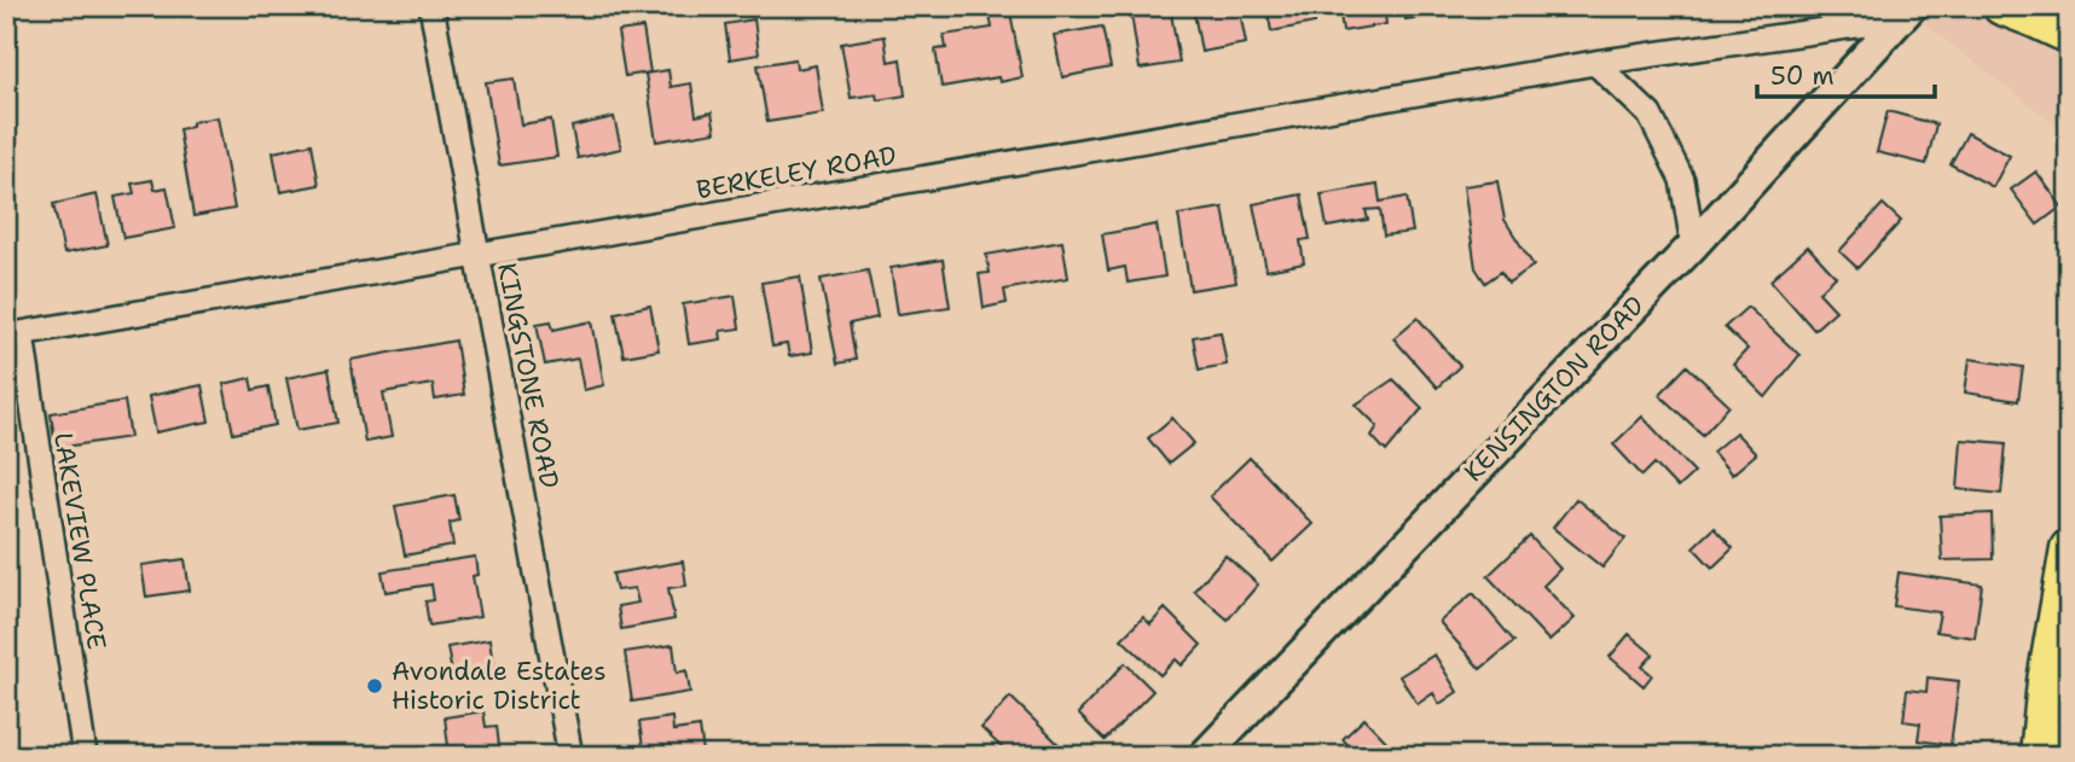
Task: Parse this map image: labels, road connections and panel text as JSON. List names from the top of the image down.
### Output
{
  "streets": {
    "street": [
      "BERKELEY ROAD",
      "KINGSTONE ROAD",
      "KENSINGTON ROAD",
      "LAKEVIEW PLACE"
    ]
  },
  "crossings": [
    ["BERKELEY ROAD", "KINGSTONE ROAD"],
    ["BERKELEY ROAD", "KENSINGTON ROAD"],
    ["BERKELEY ROAD", "LAKEVIEW PLACE"]
  ],
  "places": ["Avondale Estates Historic District"],
  "scale_bar": "50 m"
}
